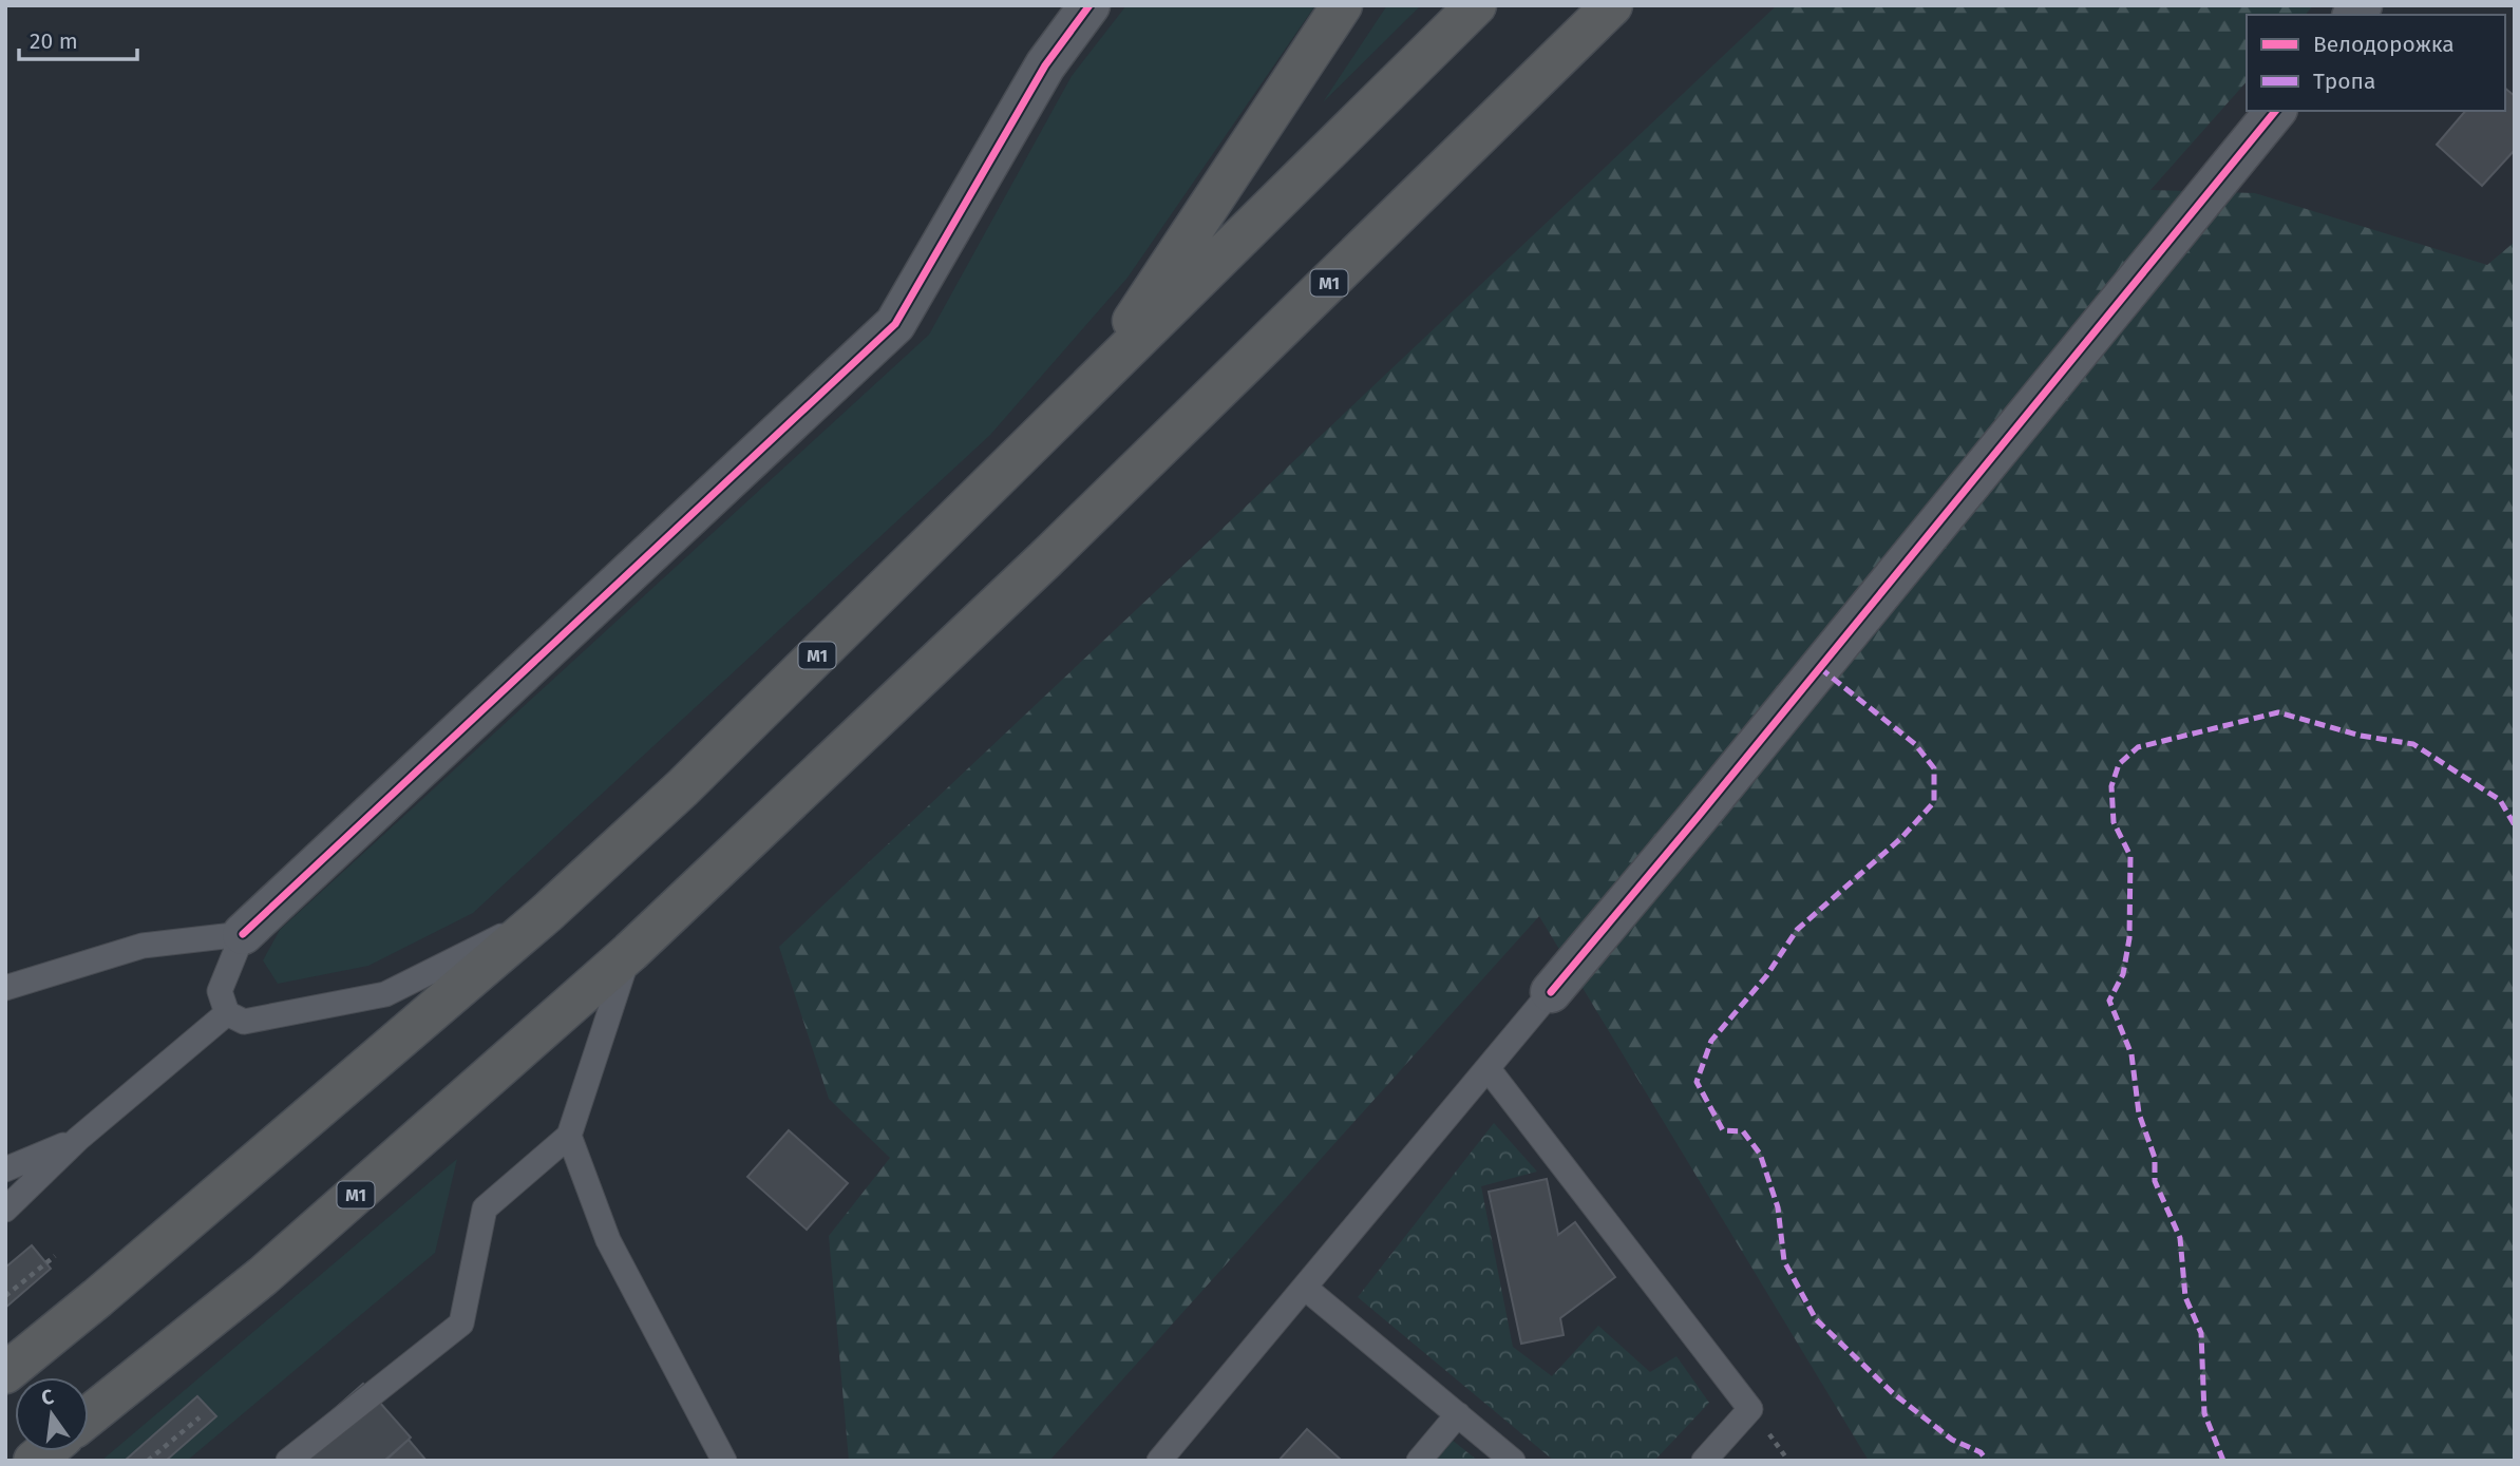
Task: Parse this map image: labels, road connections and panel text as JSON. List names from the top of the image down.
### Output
{
  "streets": {
    "highway": ["М1"]
  },
  "legend": ["Велодорожка", "Тропа"],
  "scale_bar": "20 m",
  "north": "top"
}
